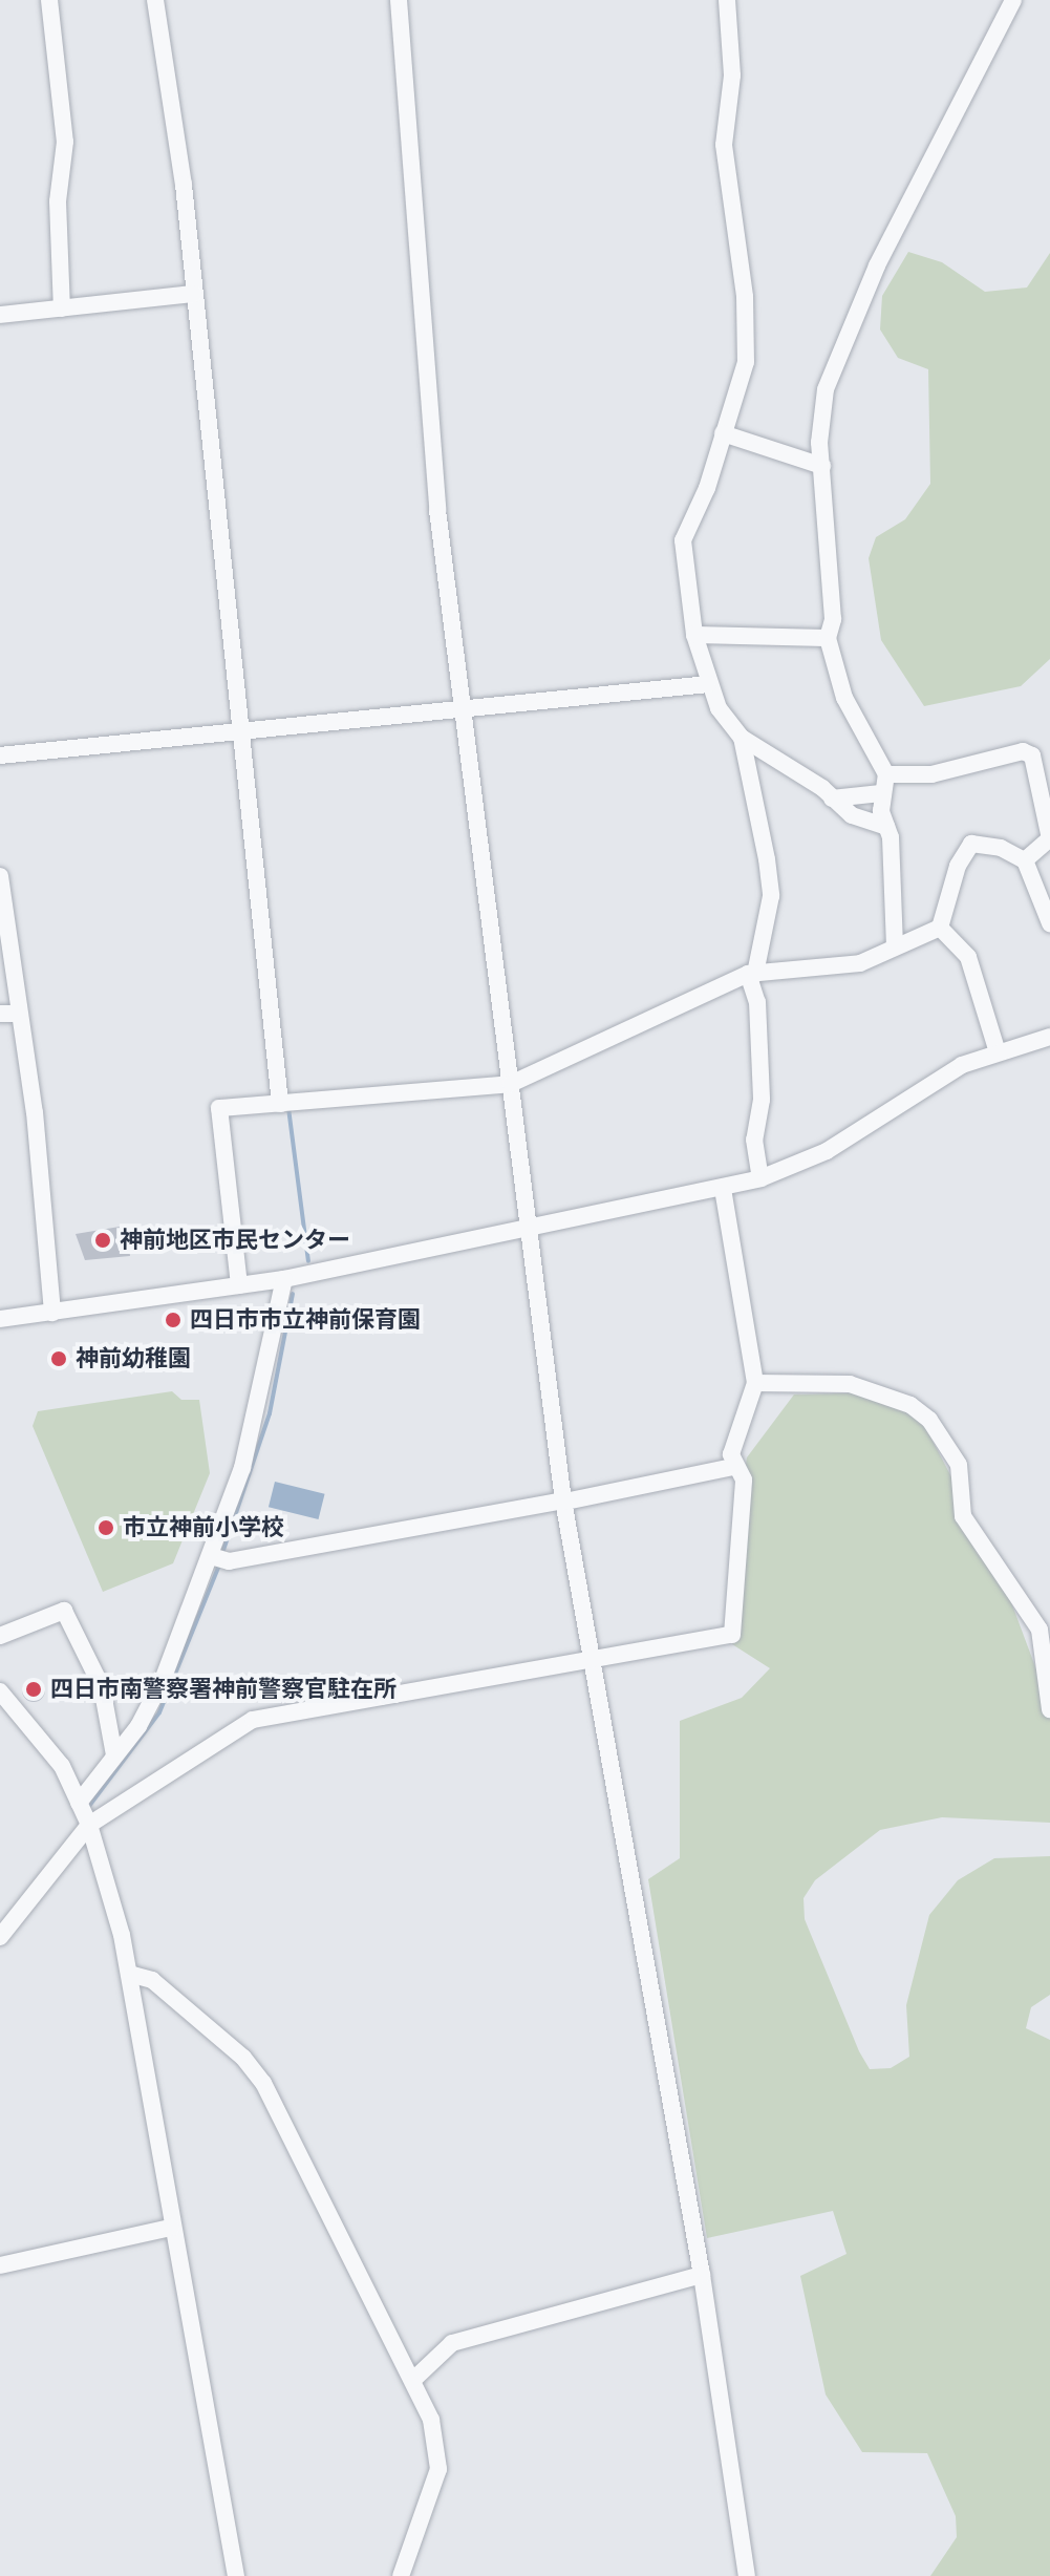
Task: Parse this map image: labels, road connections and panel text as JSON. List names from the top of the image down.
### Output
{
  "places": [
    "神前地区市民センター",
    "四日市市立神前保育園",
    "神前幼稚園",
    "市立神前小学校",
    "四日市南警察署神前警察官駐在所"
  ]
}
